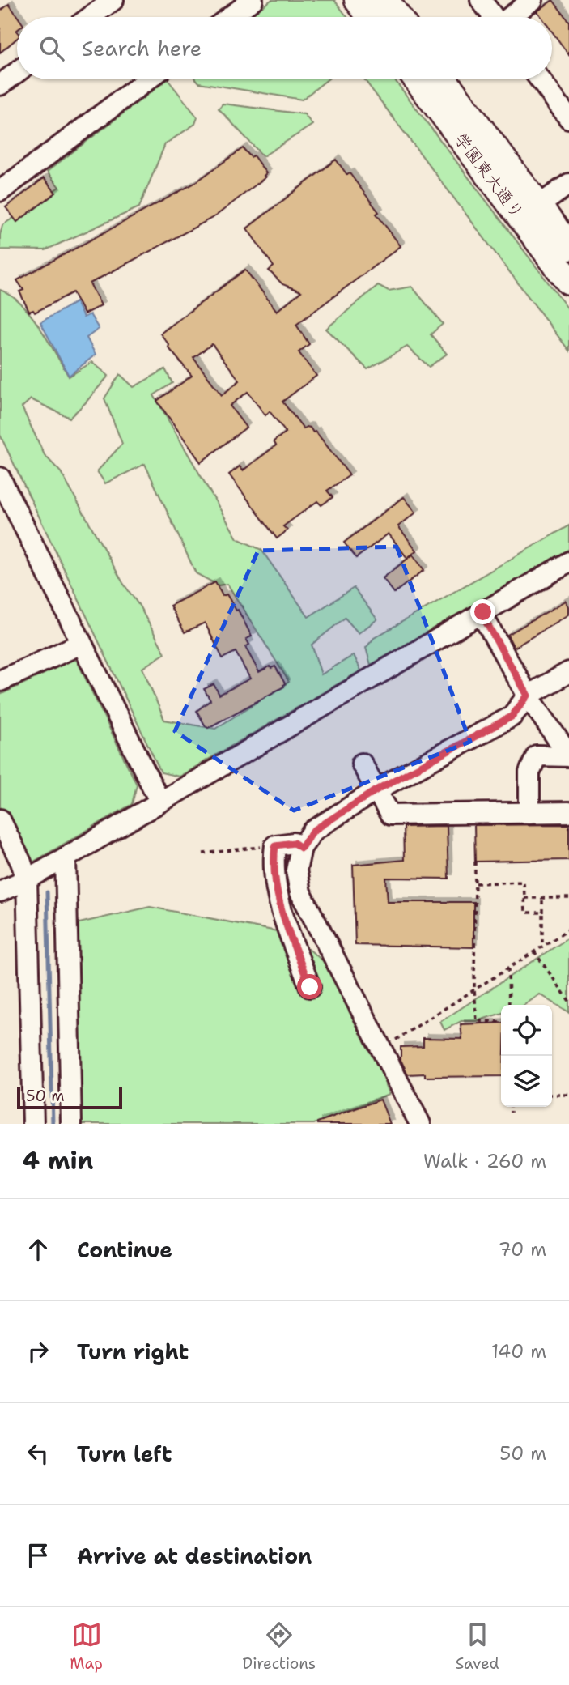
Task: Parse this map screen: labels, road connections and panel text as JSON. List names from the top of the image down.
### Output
{
  "streets": {
    "main road": ["学園東大通り"]
  },
  "scale_bar": "50 m",
  "page": {
    "search": "Search here",
    "scale": "50 m",
    "heading": ["4 min", "Walk · 260 m"],
    "list": [
      ["Continue", "70 m"],
      ["Turn right", "140 m"],
      ["Turn left", "50 m"],
      "Arrive at destination"
    ],
    "nav": ["Map", "Directions", "Saved"]
  }
}
